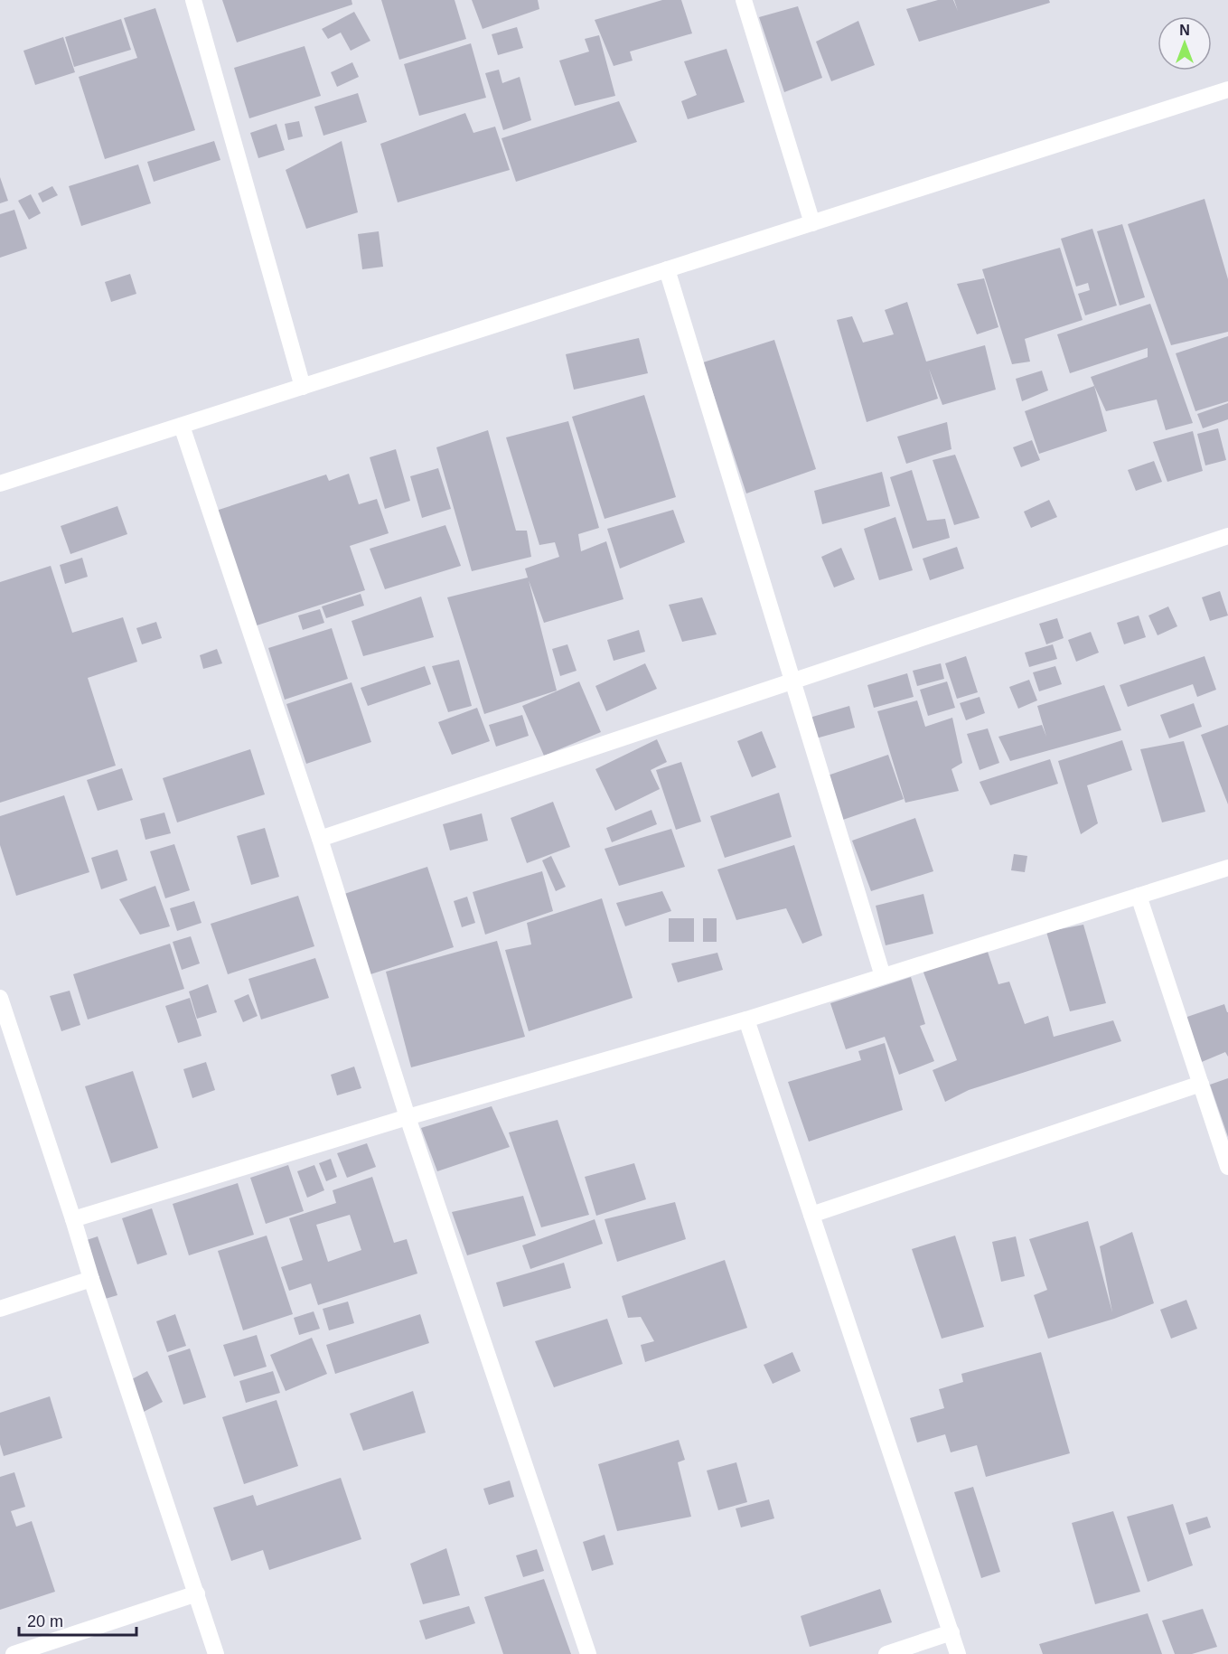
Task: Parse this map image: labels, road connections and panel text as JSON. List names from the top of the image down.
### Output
{
  "scale_bar": "20 m",
  "north": "top"
}
